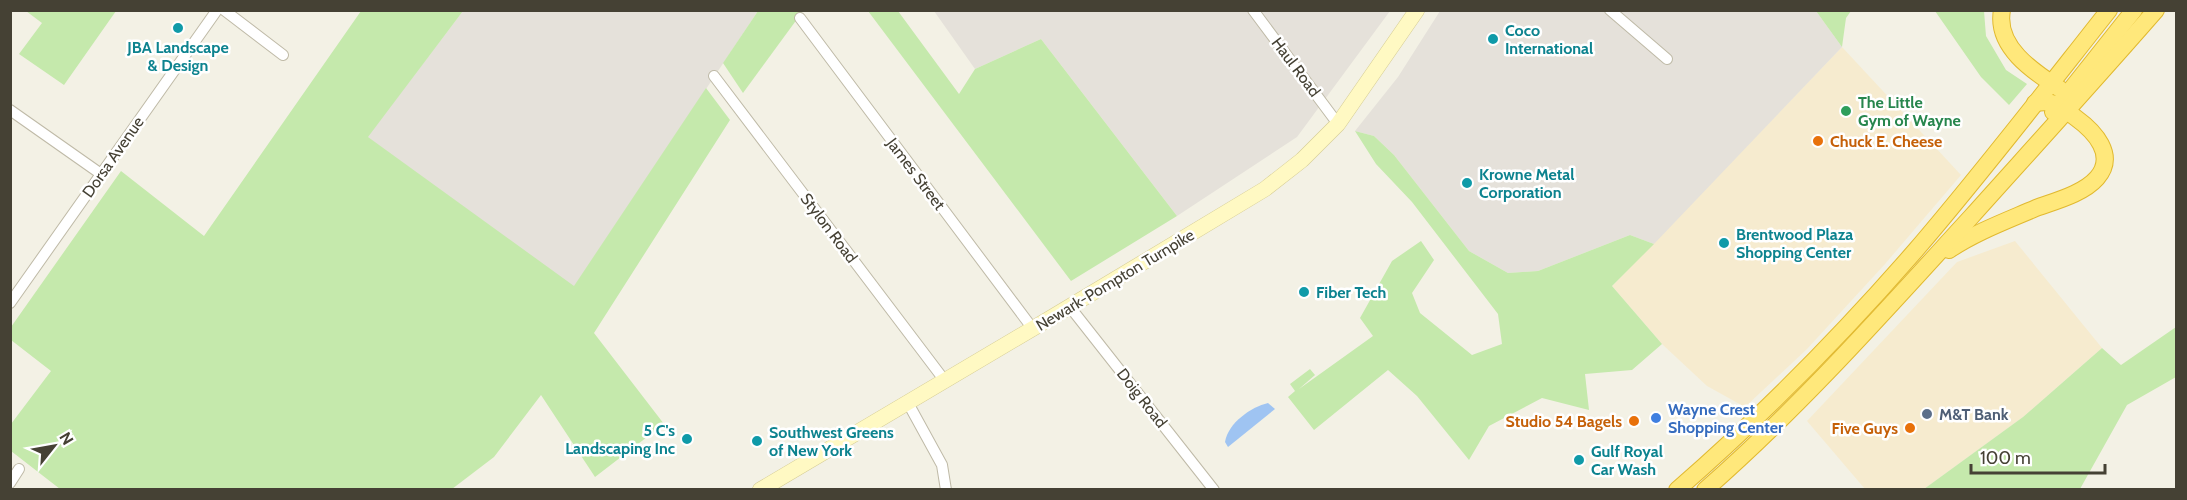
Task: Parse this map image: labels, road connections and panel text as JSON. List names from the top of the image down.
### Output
{
  "streets": {
    "main road": ["Newark-Pompton Turnpike"],
    "street": [
      "Haul Road",
      "Dorsa Avenue",
      "James Street",
      "Stylon Road",
      "Doig Road"
    ]
  },
  "crossings": [
    ["Haul Road", "Newark-Pompton Turnpike"],
    ["James Street", "Newark-Pompton Turnpike"],
    ["Stylon Road", "Newark-Pompton Turnpike"],
    ["Newark-Pompton Turnpike", "Doig Road"]
  ],
  "places": [
    "JBA Landscape & Design",
    "Coco International",
    "The Little Gym of Wayne",
    "Chuck E. Cheese",
    "Krowne Metal Corporation",
    "Brentwood Plaza Shopping Center",
    "Fiber Tech",
    "M&T Bank",
    "Wayne Crest Shopping Center",
    "Studio 54 Bagels",
    "Five Guys",
    "5 C's Landscaping Inc",
    "Southwest Greens of New York",
    "Gulf Royal Car Wash"
  ],
  "scale_bar": "100 m",
  "north": "top right"
}
